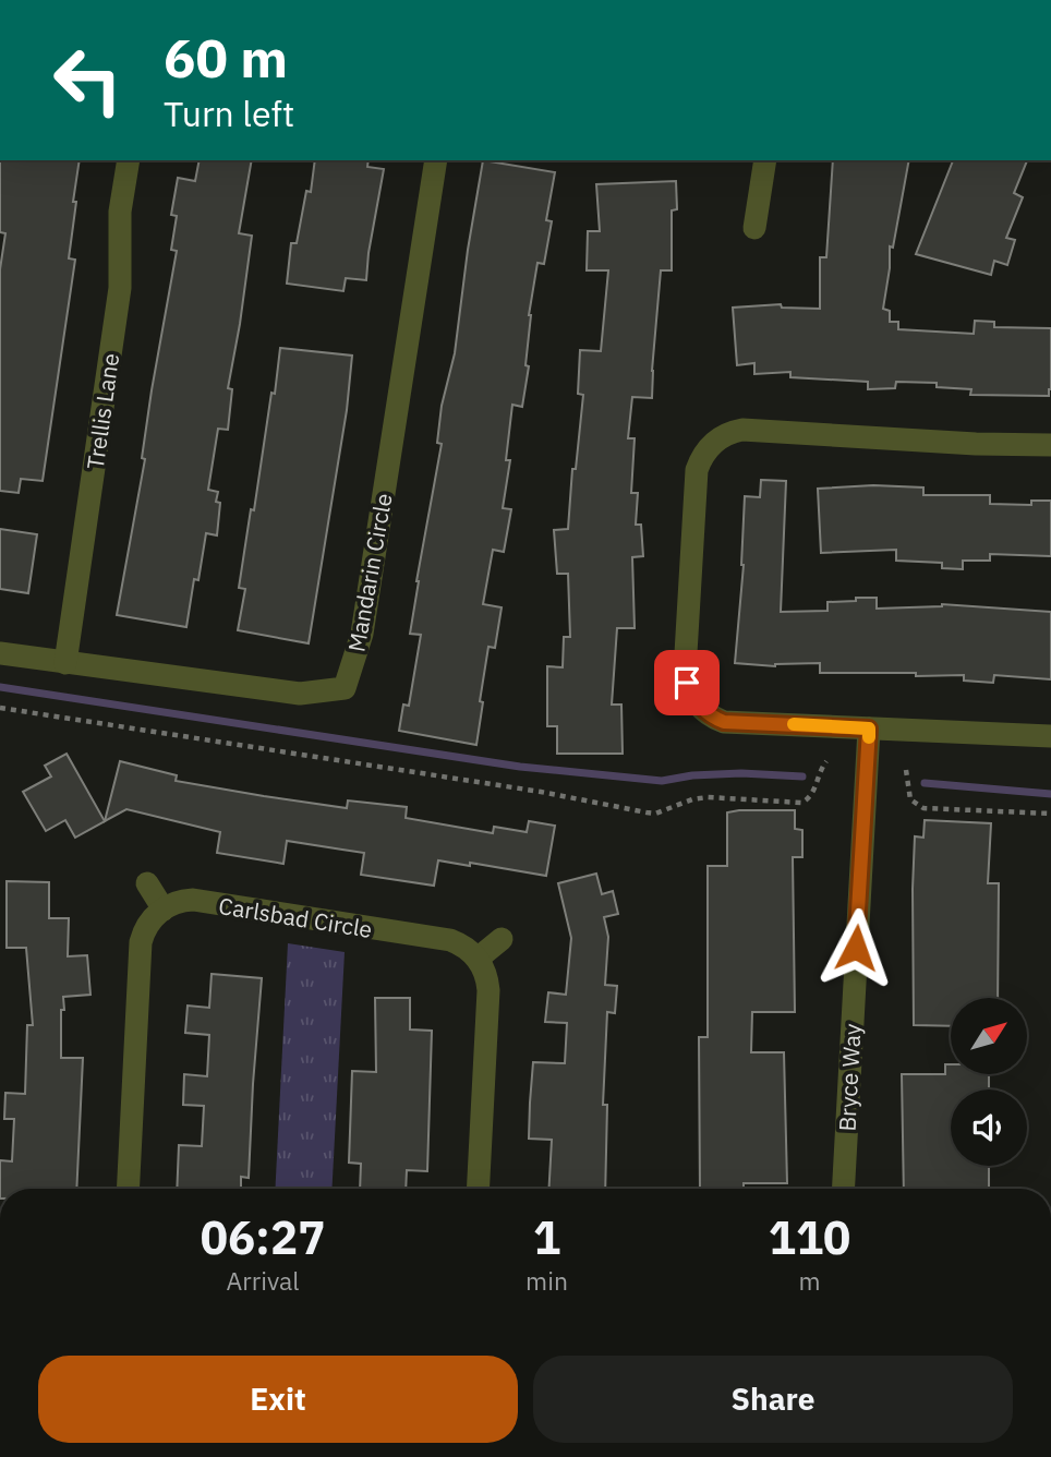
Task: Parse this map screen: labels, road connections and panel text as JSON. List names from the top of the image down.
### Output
{
  "streets": {
    "street": [
      "Trellis Lane",
      "Mandarin Circle",
      "Carlsbad Circle",
      "Bryce Way"
    ]
  },
  "crossings": [
    ["Trellis Lane", "Mandarin Circle"]
  ],
  "north": "top right",
  "page": {
    "turn": ["60 m", "Turn left"],
    "eta": [
      "06:27",
      "Arrival",
      "1",
      "min",
      "110",
      "m"
    ],
    "buttons": ["Exit", "Share"]
  }
}
